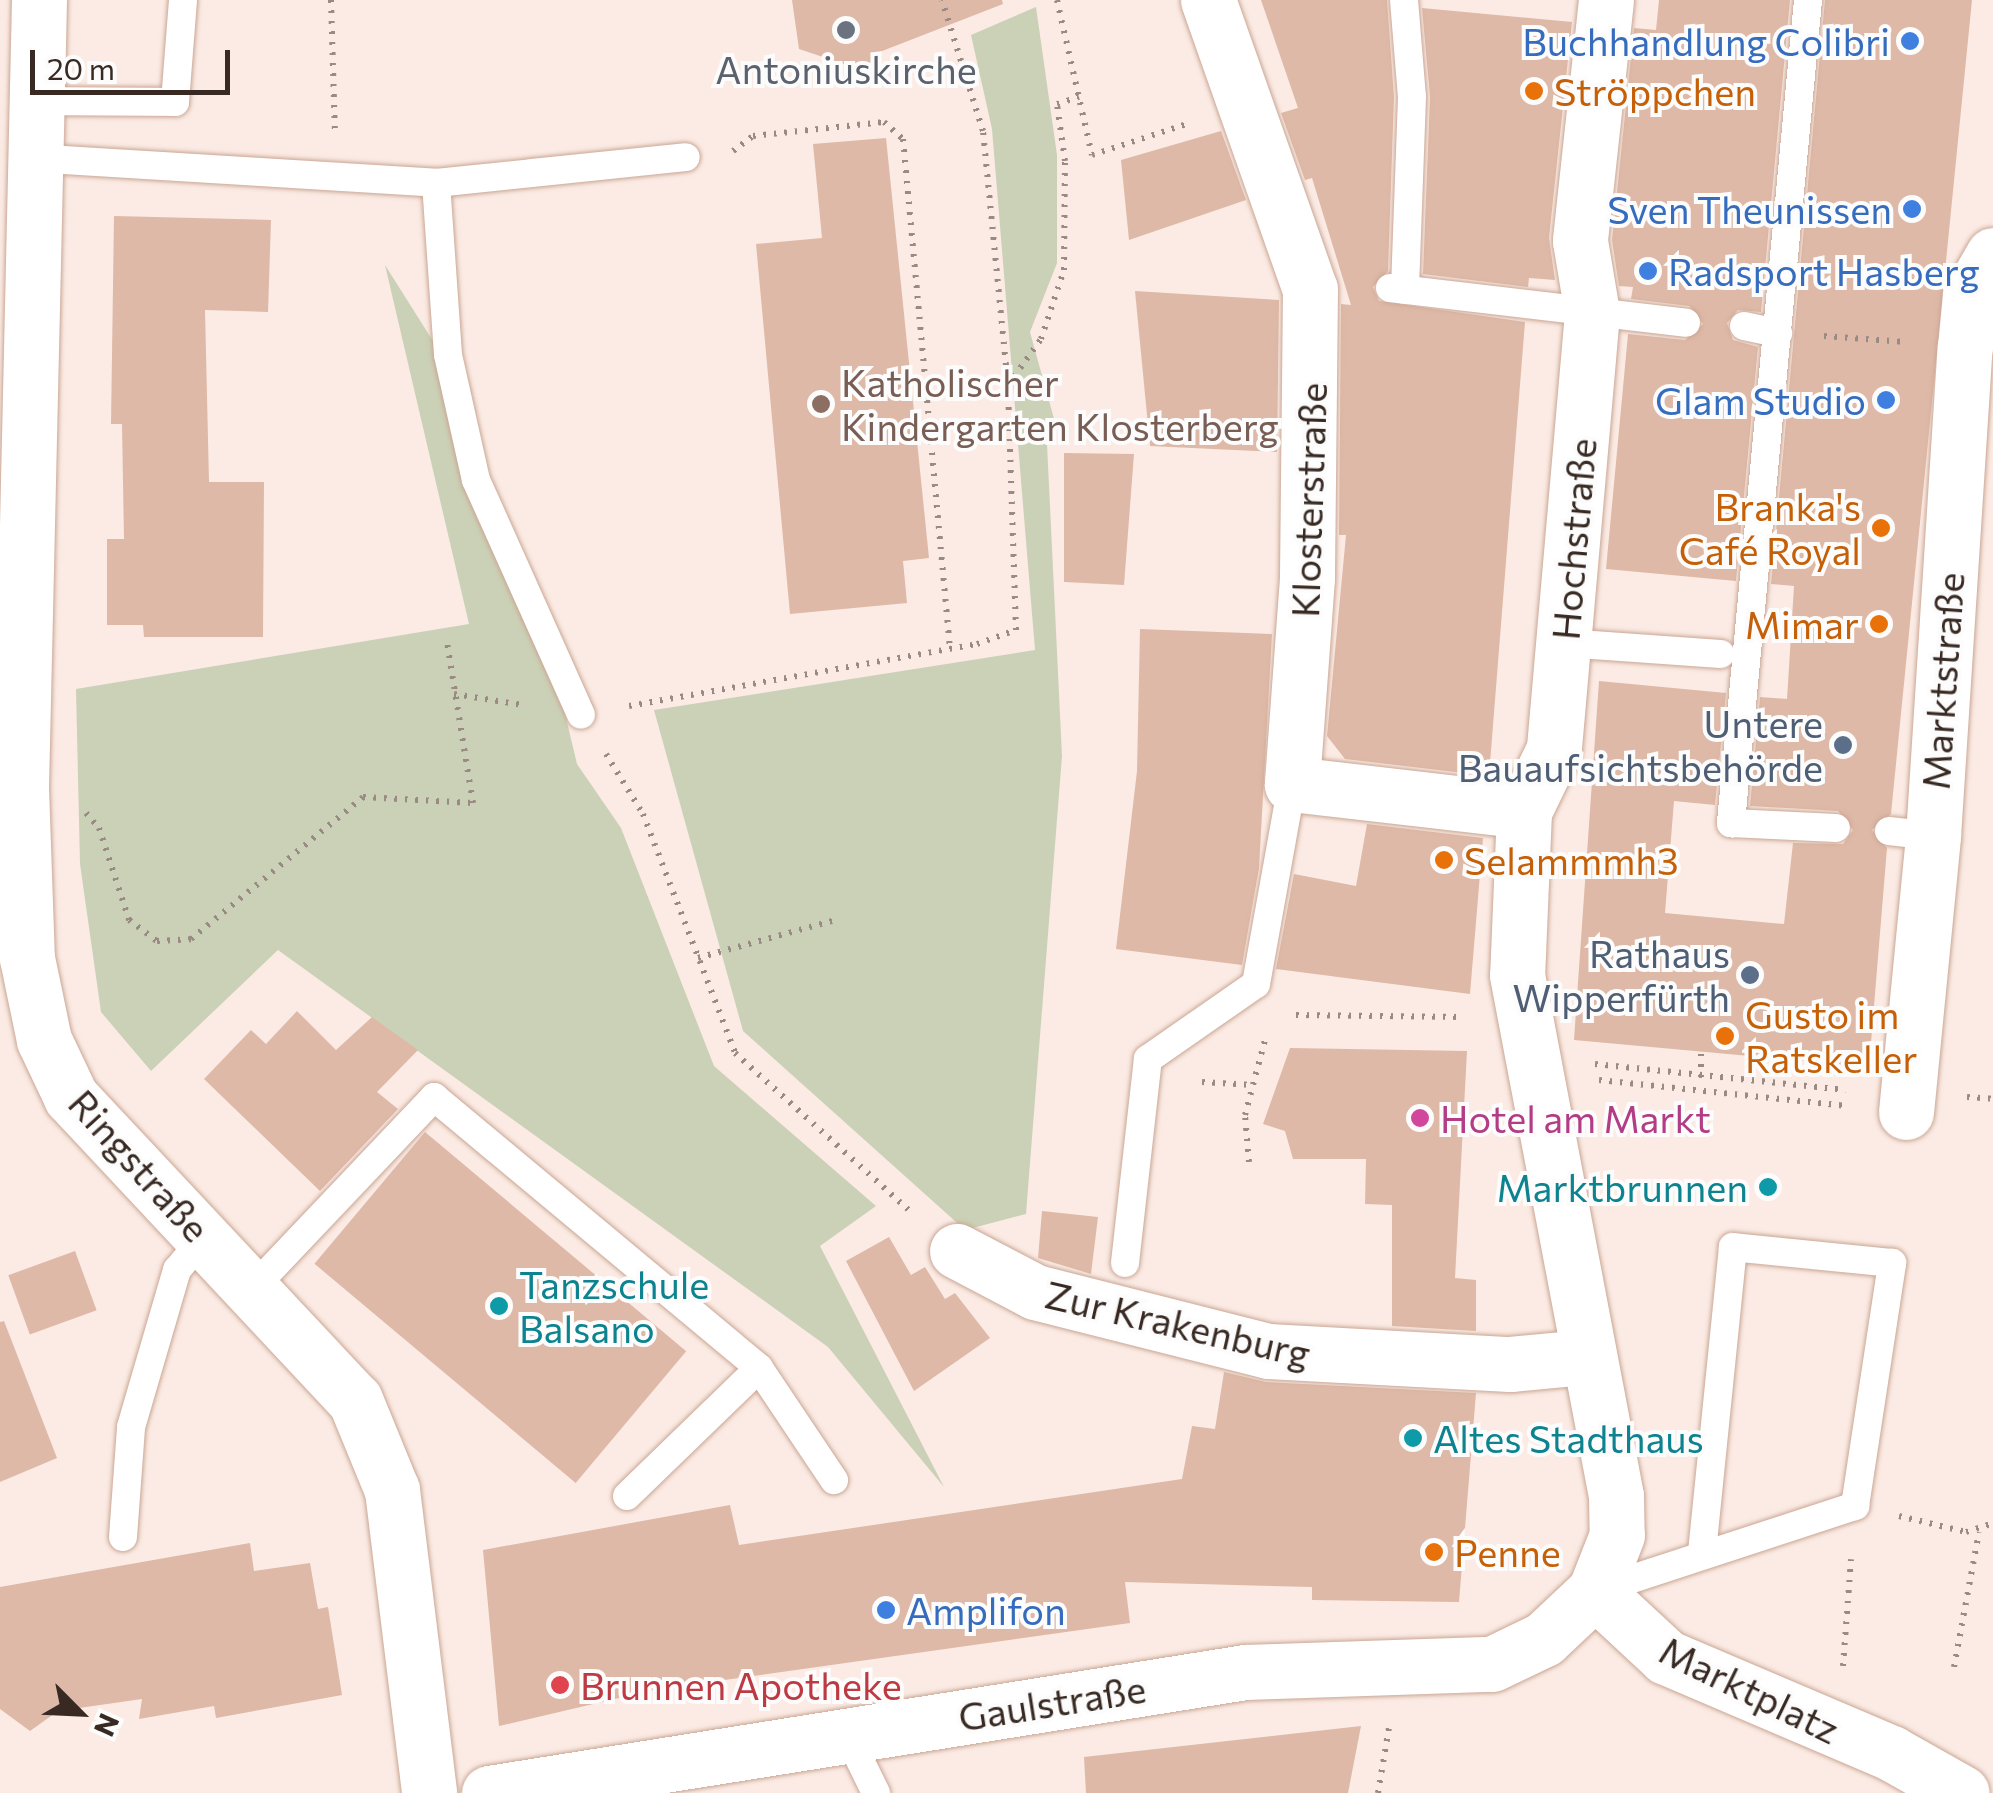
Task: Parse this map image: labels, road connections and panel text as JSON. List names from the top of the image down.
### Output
{
  "streets": {
    "street": [
      "Klosterstraße",
      "Hochstraße",
      "Marktstraße",
      "Ringstraße",
      "Zur Krakenburg",
      "Marktplatz",
      "Gaulstraße"
    ]
  },
  "crossings": [
    ["Hochstraße", "Zur Krakenburg"],
    ["Marktplatz", "Gaulstraße"]
  ],
  "places": [
    "Antoniuskirche",
    "Buchhandlung Colibri",
    "Ströppchen",
    "Sven Theunissen",
    "Radsport Hasberg",
    "Glam Studio",
    "Katholischer Kindergarten Klosterberg",
    "Branka's Café Royal",
    "Mimar",
    "Untere Bauaufsichtsbehörde",
    "Selammmh3",
    "Rathaus Wipperfürth",
    "Gusto im Ratskeller",
    "Hotel am Markt",
    "Marktbrunnen",
    "Tanzschule Balsano",
    "Altes Stadthaus",
    "Penne",
    "Amplifon",
    "Brunnen Apotheke"
  ],
  "scale_bar": "20 m",
  "north": "bottom right"
}
